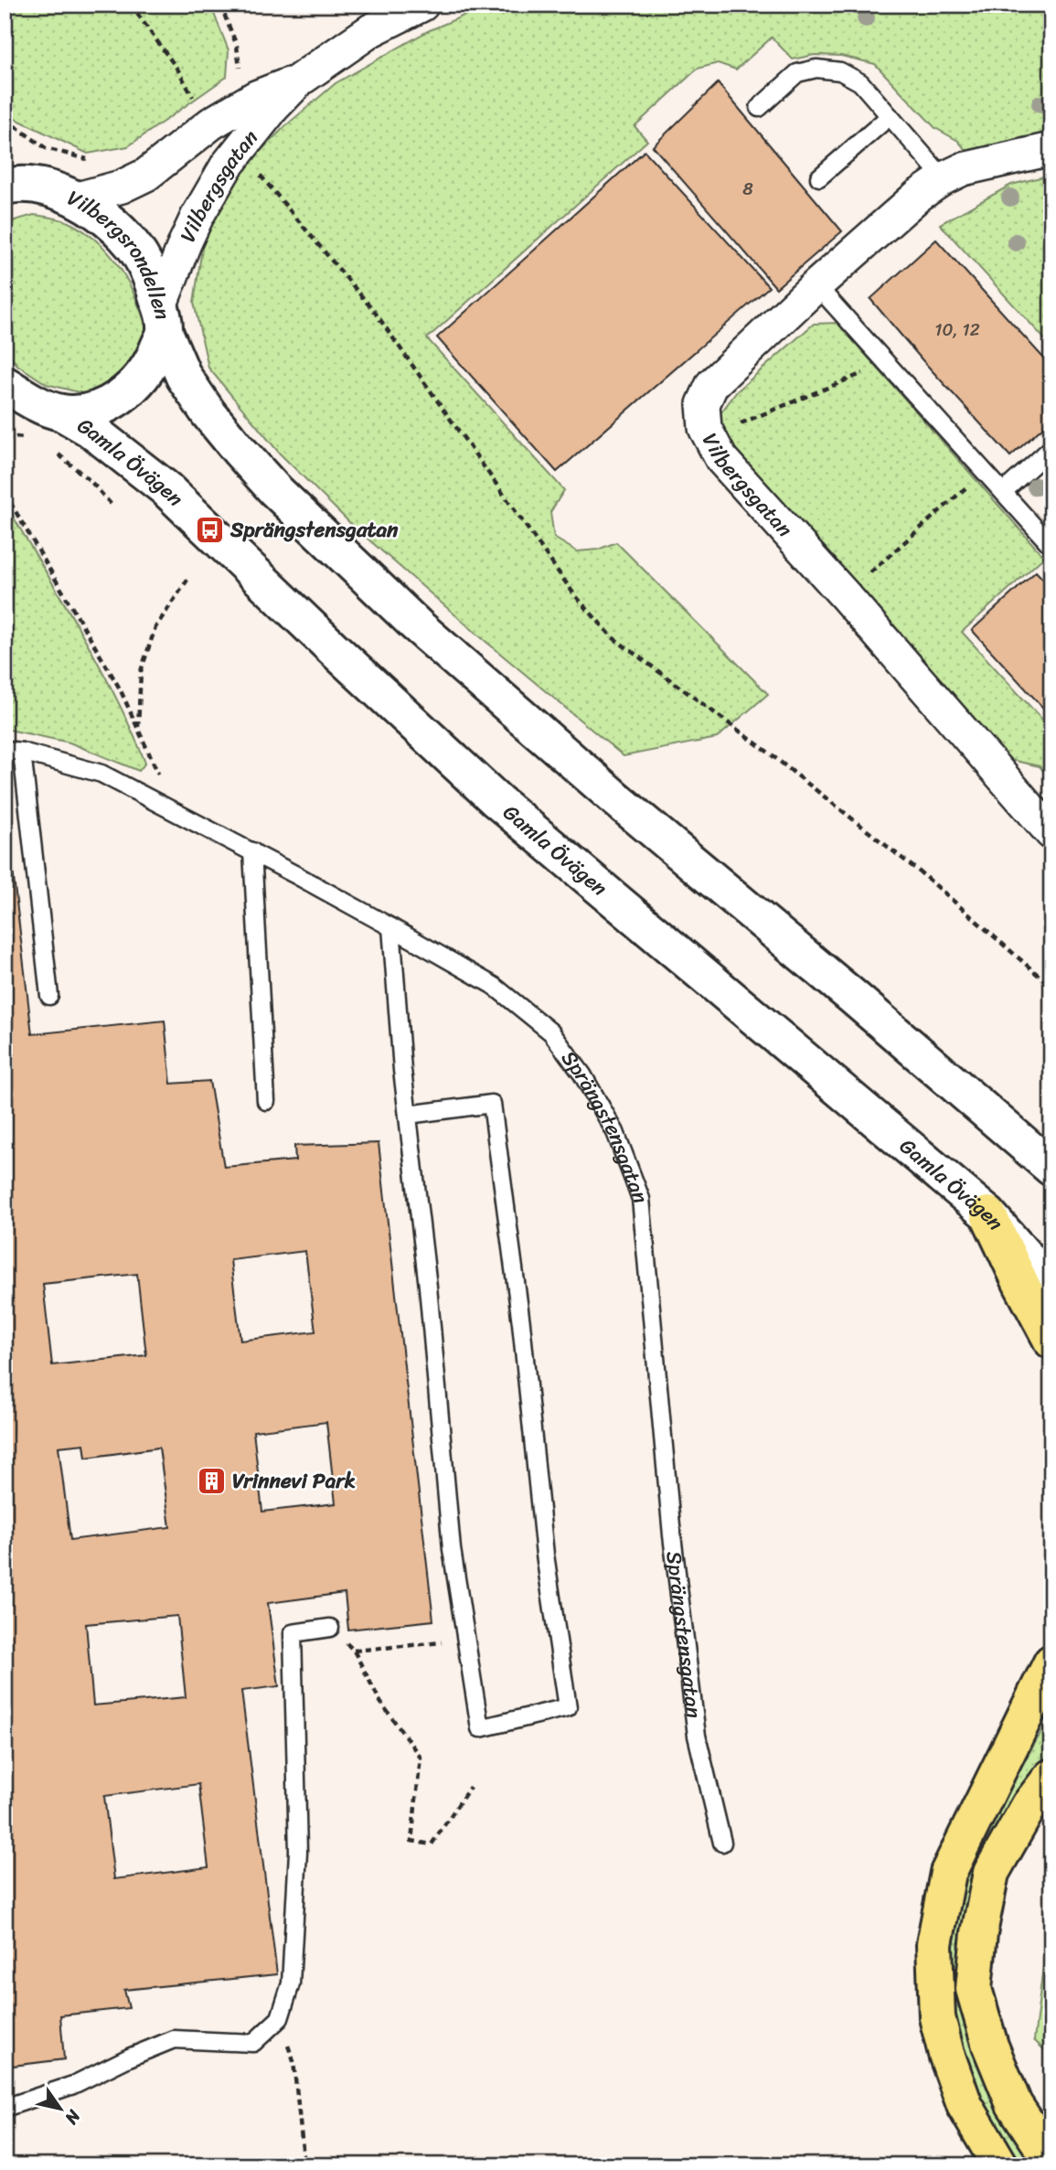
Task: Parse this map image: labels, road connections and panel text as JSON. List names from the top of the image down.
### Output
{
  "streets": {
    "main road": ["Vilbergsrondellen", "Gamla Övägen"],
    "street": ["Vilbergsgatan"],
    "lane": ["Sprängstensgatan"]
  },
  "crossings": [
    ["Vilbergsgatan", "Vilbergsrondellen"],
    ["Vilbergsrondellen", "Gamla Övägen"]
  ],
  "places": {
    "bus stop": ["Sprängstensgatan"],
    "building": ["Vrinnevi Park"]
  },
  "house_numbers": ["8", "10, 12"],
  "north": "bottom right"
}
